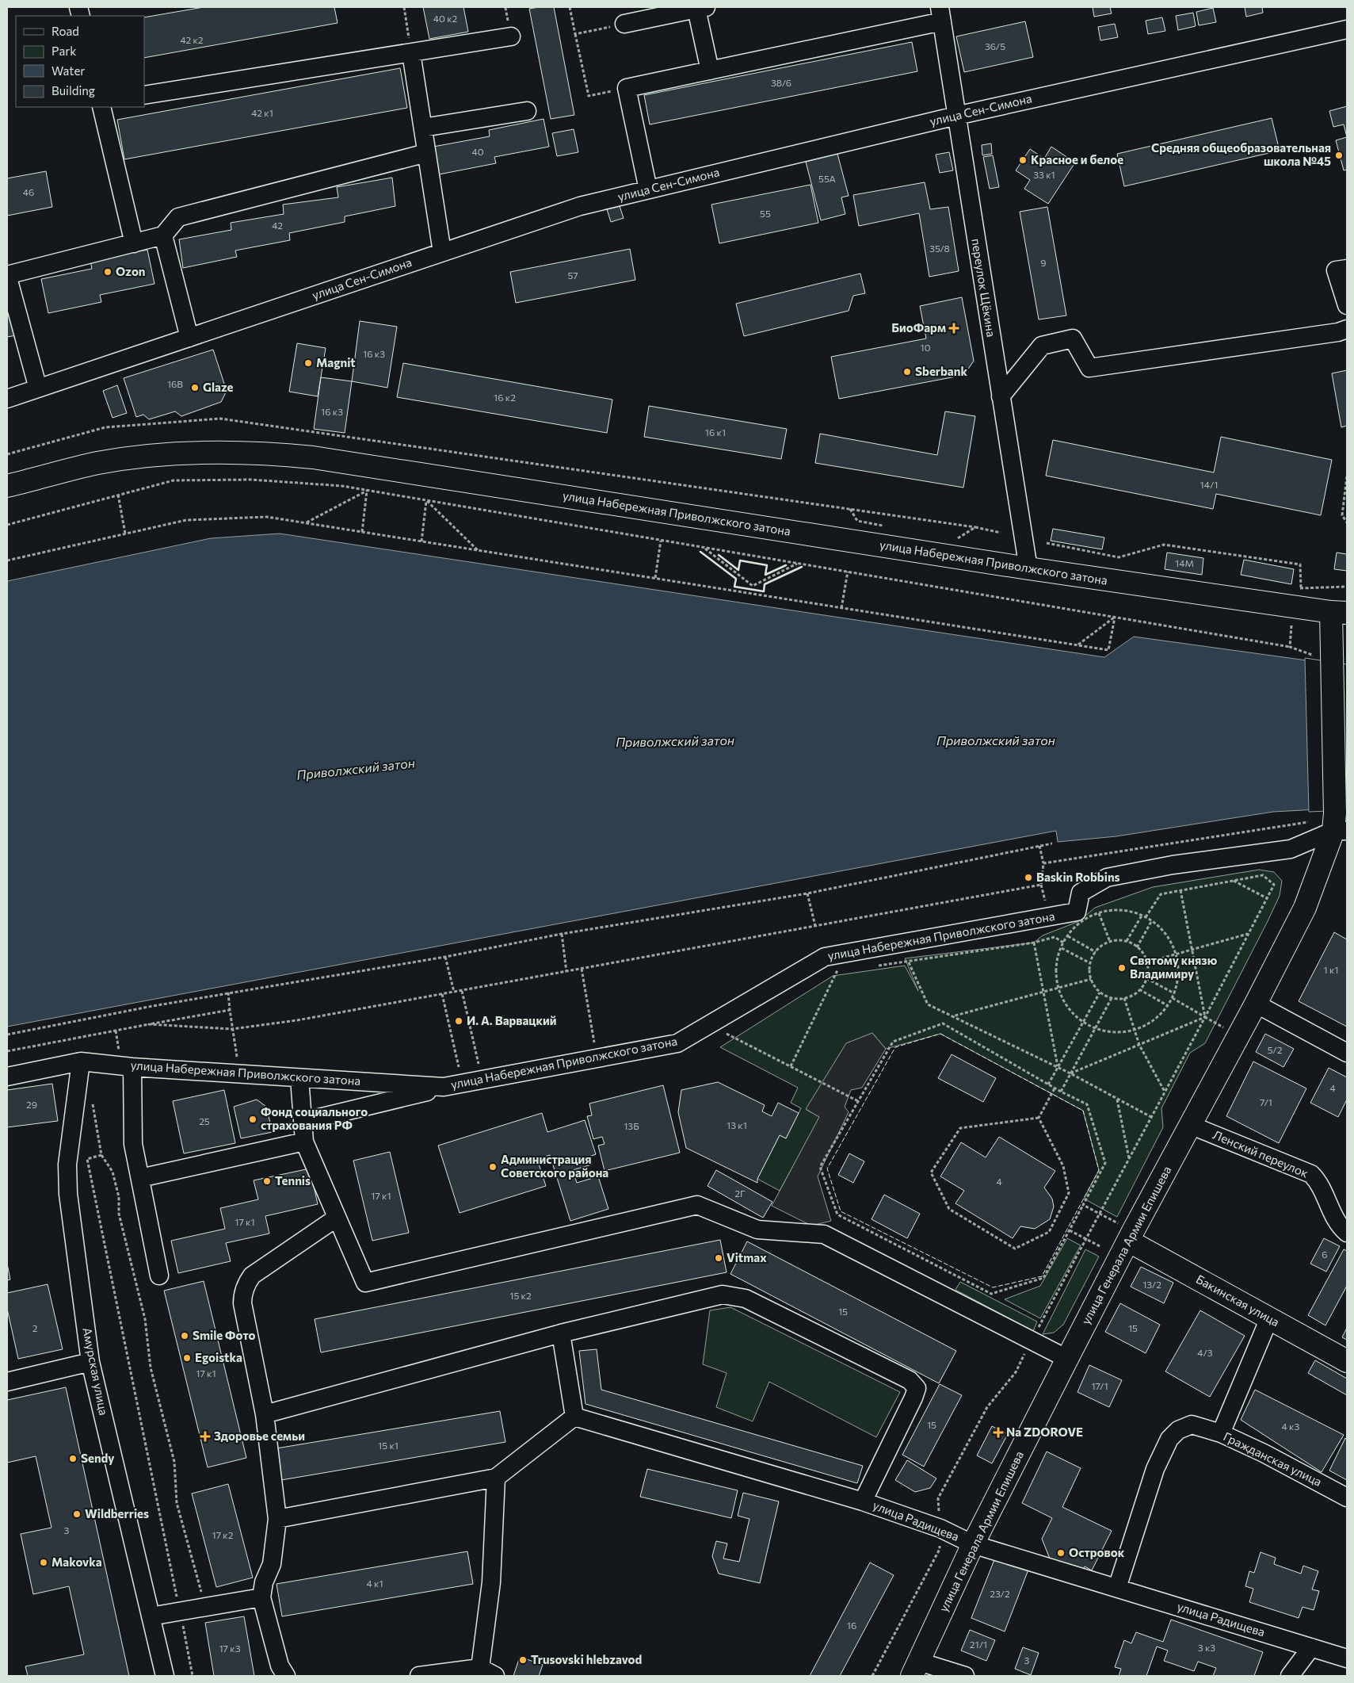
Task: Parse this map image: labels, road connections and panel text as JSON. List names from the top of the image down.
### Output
{
  "streets": {
    "main road": ["улица Набережная Приволжского затона", "улица Генерала Армии Епишева", "Бакинская улица"],
    "street": [
      "улица Сен-Симона",
      "переулок Щёкина",
      "Ленский переулок",
      "Амурская улица",
      "Гражданская улица",
      "улица Радищева"
    ]
  },
  "crossings": [
    ["улица Сен-Симона", "переулок Щёкина"],
    ["переулок Щёкина", "улица Набережная Приволжского затона"],
    ["улица Набережная Приволжского затона", "улица Генерала Армии Епишева"],
    ["улица Набережная Приволжского затона", "Амурская улица"],
    ["Ленский переулок", "улица Генерала Армии Епишева"],
    ["улица Генерала Армии Епишева", "Бакинская улица"],
    ["улица Генерала Армии Епишева", "улица Радищева"],
    ["Гражданская улица", "улица Радищева"]
  ],
  "water": ["Приволжский затон"],
  "places": {
    "other": [
      "Средняя общеобразовательная школа №45",
      "Красное и белое",
      "Ozon",
      "Magnit",
      "Sberbank",
      "Glaze",
      "Baskin Robbins",
      "Святому князю Владимиру",
      "И. А. Варвацкий",
      "Фонд социального страхования РФ",
      "Администрация Советского района",
      "Tennis",
      "Vitmax",
      "Smile Фото",
      "Egoistka",
      "Sendy",
      "Wildberries",
      "Островок",
      "Makovka",
      "Trusovski hlebzavod"
    ],
    "health": ["БиоФарм", "Na ZDOROVE", "Здоровье семьи"]
  },
  "house_numbers": [
    "40 к2",
    "42 к2",
    "36/5",
    "38/6",
    "42 к1",
    "40",
    "33 к1",
    "55А",
    "46",
    "55",
    "42",
    "35/8",
    "9",
    "57",
    "10",
    "16 к3",
    "16В",
    "16 к2",
    "16 к3",
    "16 к1",
    "14/1",
    "14М",
    "1 к1",
    "5/2",
    "4",
    "7/1",
    "29",
    "25",
    "13 к1",
    "13Б",
    "4",
    "2Г",
    "17 к1",
    "17 к1",
    "6",
    "13/2",
    "15 к2",
    "15",
    "2",
    "15",
    "4/3",
    "17 к1",
    "17/1",
    "15",
    "4 к3",
    "15 к1",
    "3",
    "17 к2",
    "4 к1",
    "23/2",
    "16",
    "21/1",
    "3 к3",
    "17 к3",
    "3"
  ],
  "legend": [
    "Road",
    "Park",
    "Water",
    "Building"
  ]
}
